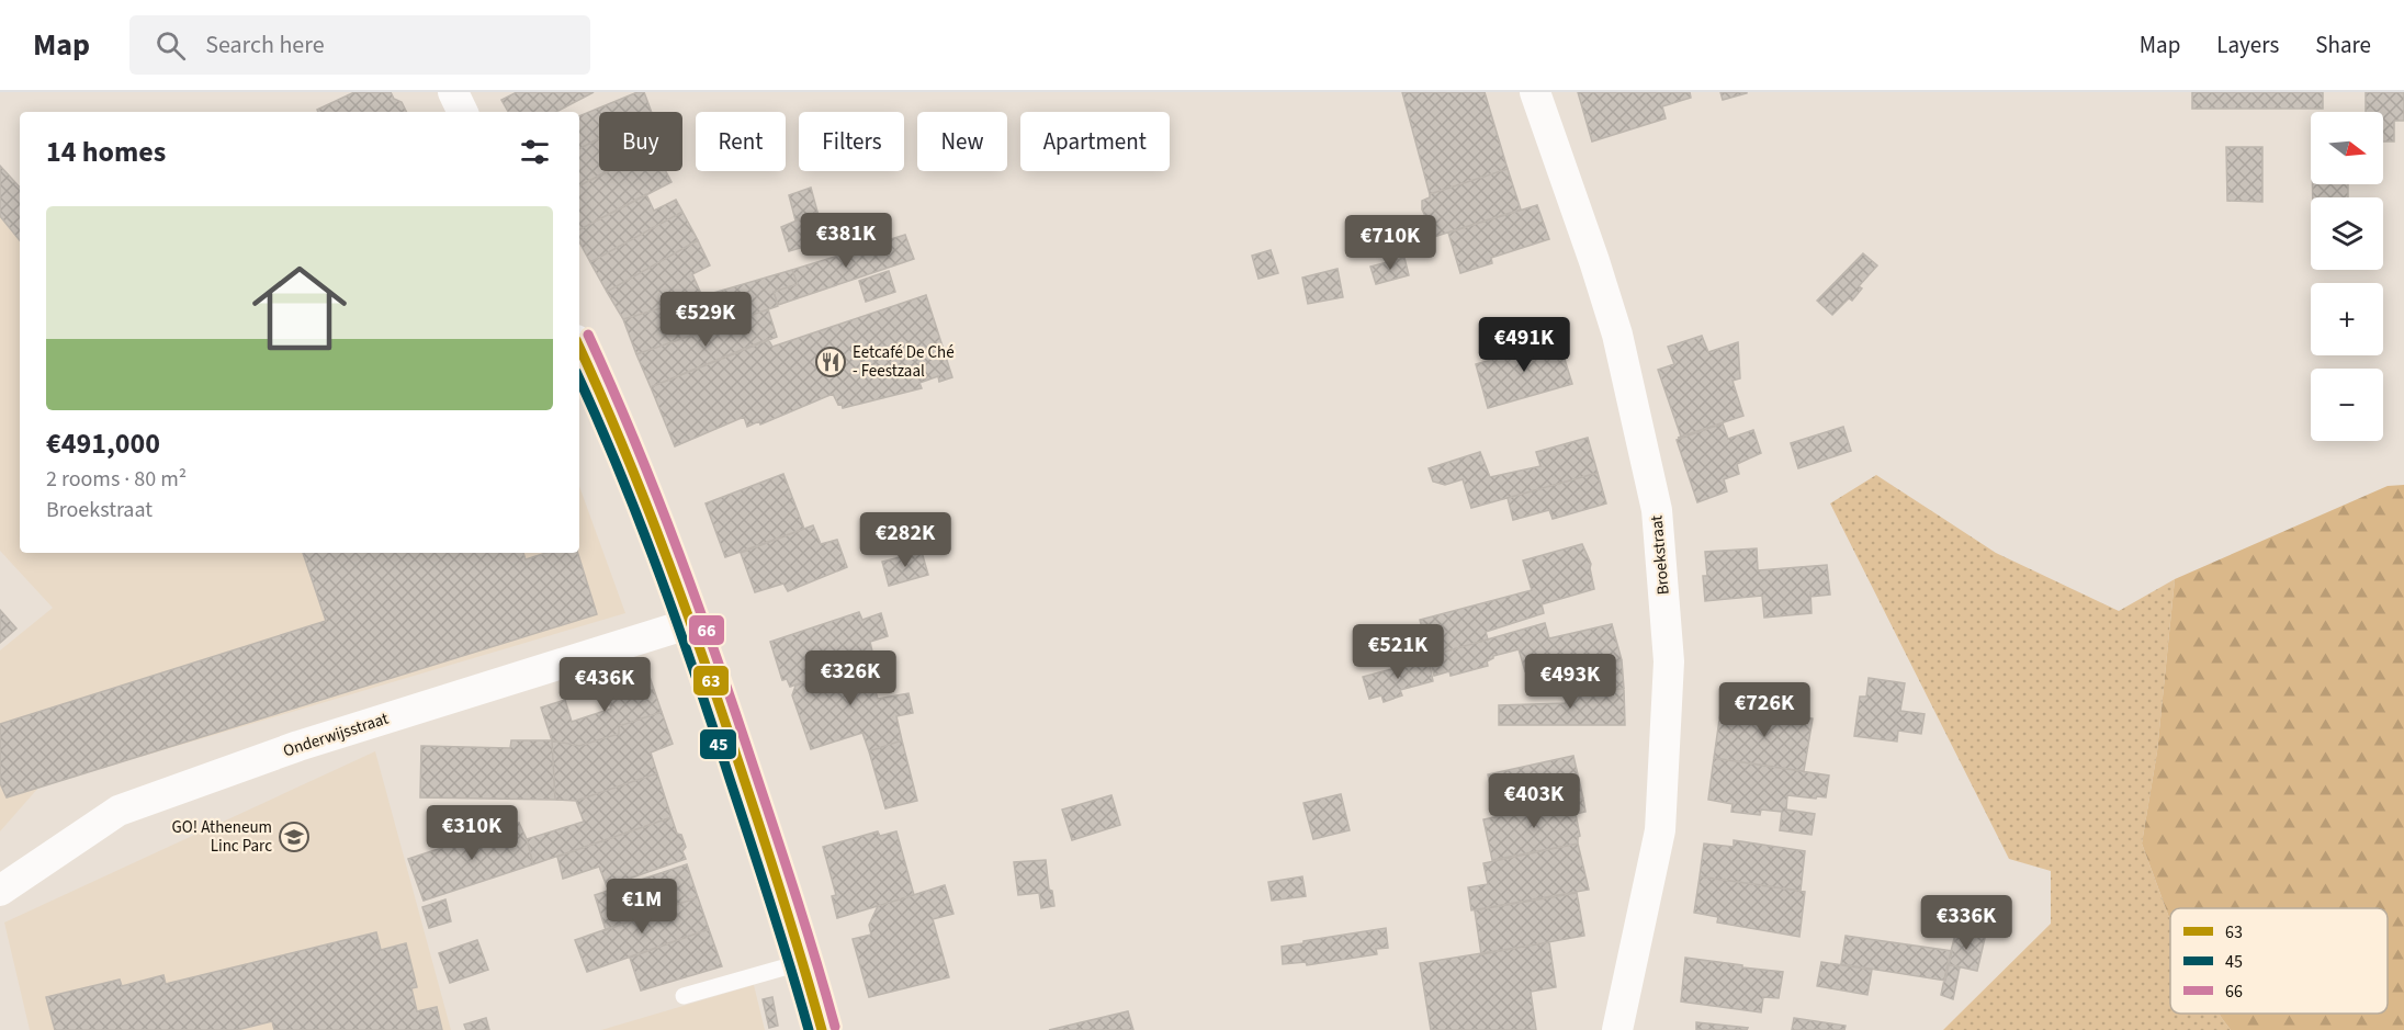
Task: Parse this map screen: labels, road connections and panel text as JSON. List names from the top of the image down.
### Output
{
  "streets": {
    "street": ["Broekstraat", "Onderwijsstraat"]
  },
  "places": {
    "restaurant": ["Eetcafé De Ché - Feestzaal"],
    "school or university": ["GO! Atheneum Linc Parc"]
  },
  "lines": ["transit line 66", "transit line 63", "transit line 45"],
  "legend": ["63", "45", "66"],
  "north": "right",
  "page": {
    "header": "Map",
    "search": "Search here",
    "nav": ["Map", "Layers", "Share"],
    "map_buttons": ["+", "−"],
    "chip": [
      "Buy",
      "Rent",
      "Filters",
      "New",
      "Apartment"
    ],
    "heading": "14 homes",
    "list": [
      {
        "name": "€491,000",
        "note": "2 rooms · 80 m² · Broekstraat"
      }
    ],
    "price": [
      "€381K",
      "€710K",
      "€529K",
      "€491K",
      "€282K",
      "€521K",
      "€326K",
      "€493K",
      "€436K",
      "€726K",
      "€403K",
      "€310K",
      "€1M",
      "€336K"
    ]
  }
}
